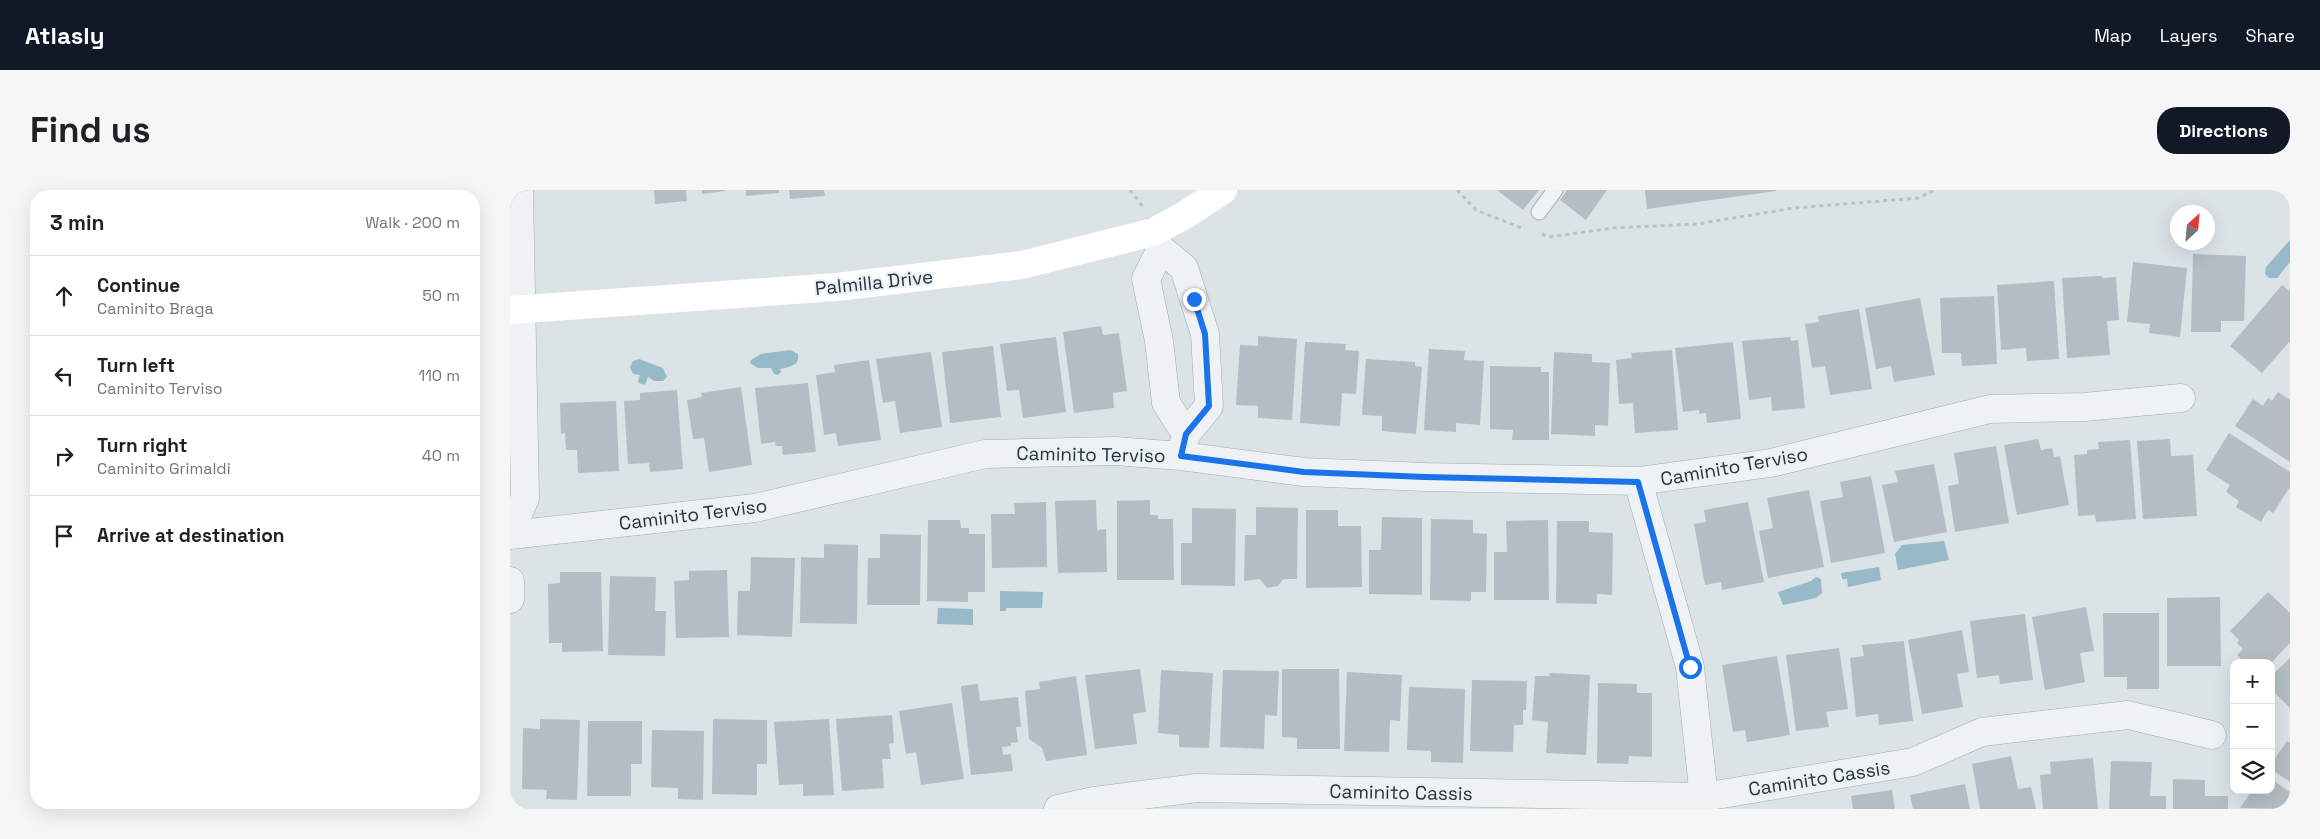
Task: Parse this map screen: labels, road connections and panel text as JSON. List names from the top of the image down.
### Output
{
  "streets": {
    "street": ["Palmilla Drive", "Caminito Terviso", "Caminito Cassis"]
  },
  "north": "top right",
  "page": {
    "header": "Atlasly",
    "nav": ["Map", "Layers", "Share"],
    "buttons": "Directions",
    "title": "Find us",
    "heading": ["3 min", "Walk · 200 m"],
    "list": [
      ["Continue", "Caminito Braga", "50 m"],
      ["Turn left", "Caminito Terviso", "110 m"],
      ["Turn right", "Caminito Grimaldi", "40 m"],
      "Arrive at destination"
    ],
    "map_buttons": ["+", "−"]
  }
}
